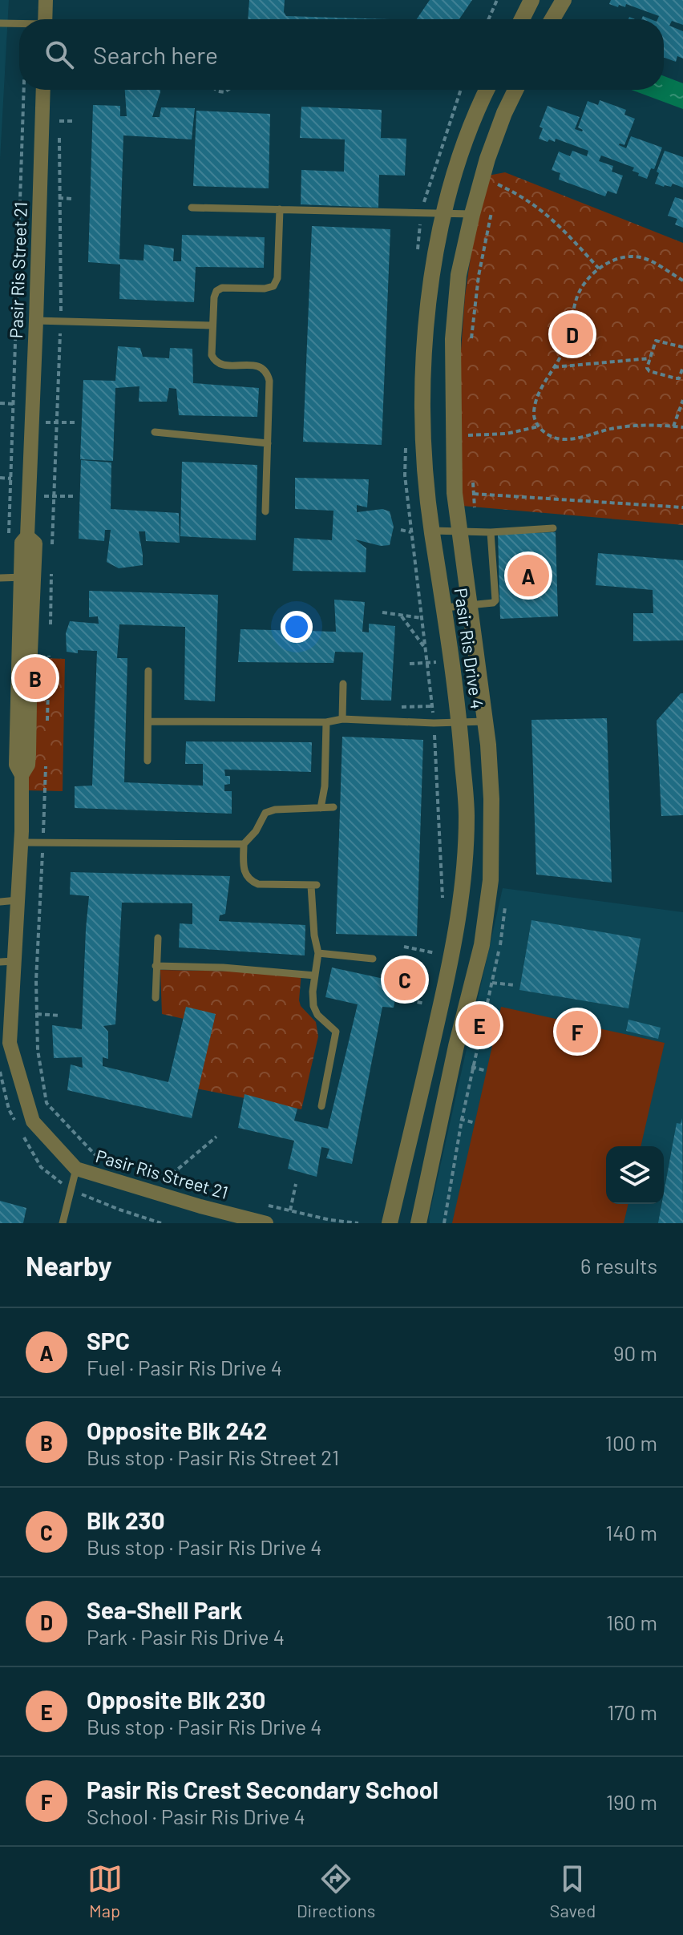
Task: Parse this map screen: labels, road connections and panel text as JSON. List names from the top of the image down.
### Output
{
  "streets": {
    "street": ["Pasir Ris Street 21", "Pasir Ris Drive 4"]
  },
  "page": {
    "search": "Search here",
    "pins": [
      "D",
      "A",
      "B",
      "C",
      "E",
      "F"
    ],
    "heading": ["Nearby", "6 results"],
    "list": [
      {
        "mark": "A",
        "name": "SPC",
        "note": "Fuel · Pasir Ris Drive 4",
        "value": "90 m"
      },
      {
        "mark": "B",
        "name": "Opposite Blk 242",
        "note": "Bus stop · Pasir Ris Street 21",
        "value": "100 m"
      },
      {
        "mark": "C",
        "name": "Blk 230",
        "note": "Bus stop · Pasir Ris Drive 4",
        "value": "140 m"
      },
      {
        "mark": "D",
        "name": "Sea-Shell Park",
        "note": "Park · Pasir Ris Drive 4",
        "value": "160 m"
      },
      {
        "mark": "E",
        "name": "Opposite Blk 230",
        "note": "Bus stop · Pasir Ris Drive 4",
        "value": "170 m"
      },
      {
        "mark": "F",
        "name": "Pasir Ris Crest Secondary School",
        "note": "School · Pasir Ris Drive 4",
        "value": "190 m"
      }
    ],
    "nav": ["Map", "Directions", "Saved"]
  }
}
